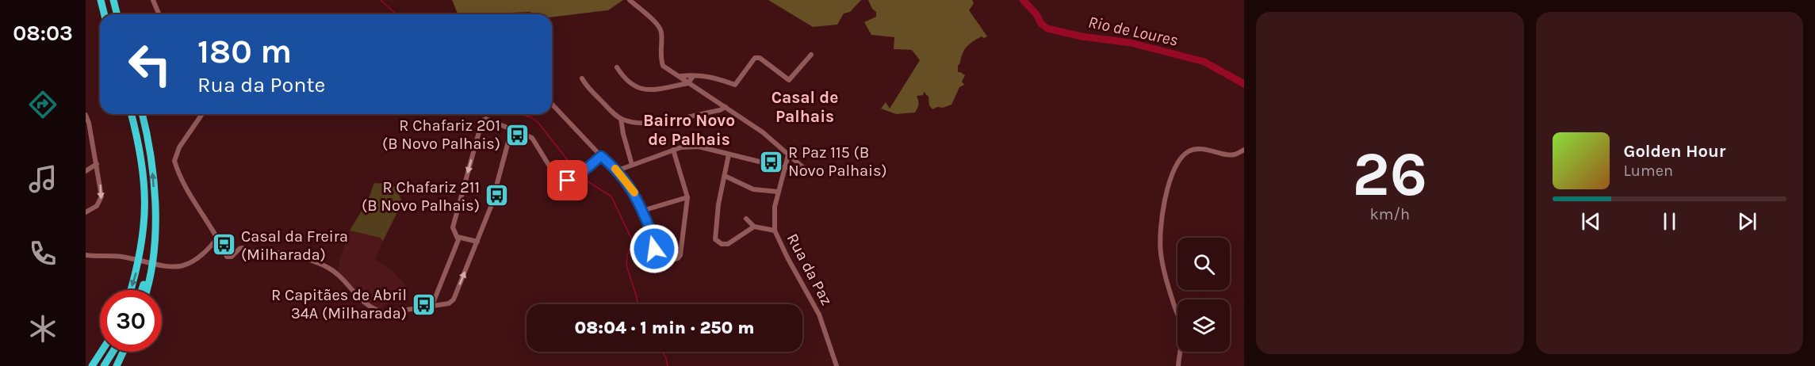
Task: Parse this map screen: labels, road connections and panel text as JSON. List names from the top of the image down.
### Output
{
  "streets": {
    "street": ["Rua da Paz"]
  },
  "districts": ["Casal de Palhais", "Bairro Novo de Palhais"],
  "water": ["Rio de Loures"],
  "places": {
    "bus stop": [
      "R Chafariz 201 (B Novo Palhais)",
      "R Paz 115 (B Novo Palhais)",
      "R Chafariz 211 (B Novo Palhais)",
      "Casal da Freira (Milharada)",
      "R Capitães de Abril 34A (Milharada)"
    ]
  },
  "page": {
    "tabs": "08:03",
    "tile": ["26", "km/h"],
    "turn": ["180 m", "Rua da Ponte"],
    "song": ["Golden Hour", "Lumen"],
    "limit": "30",
    "trip": "08:04 · 1 min · 250 m"
  }
}
